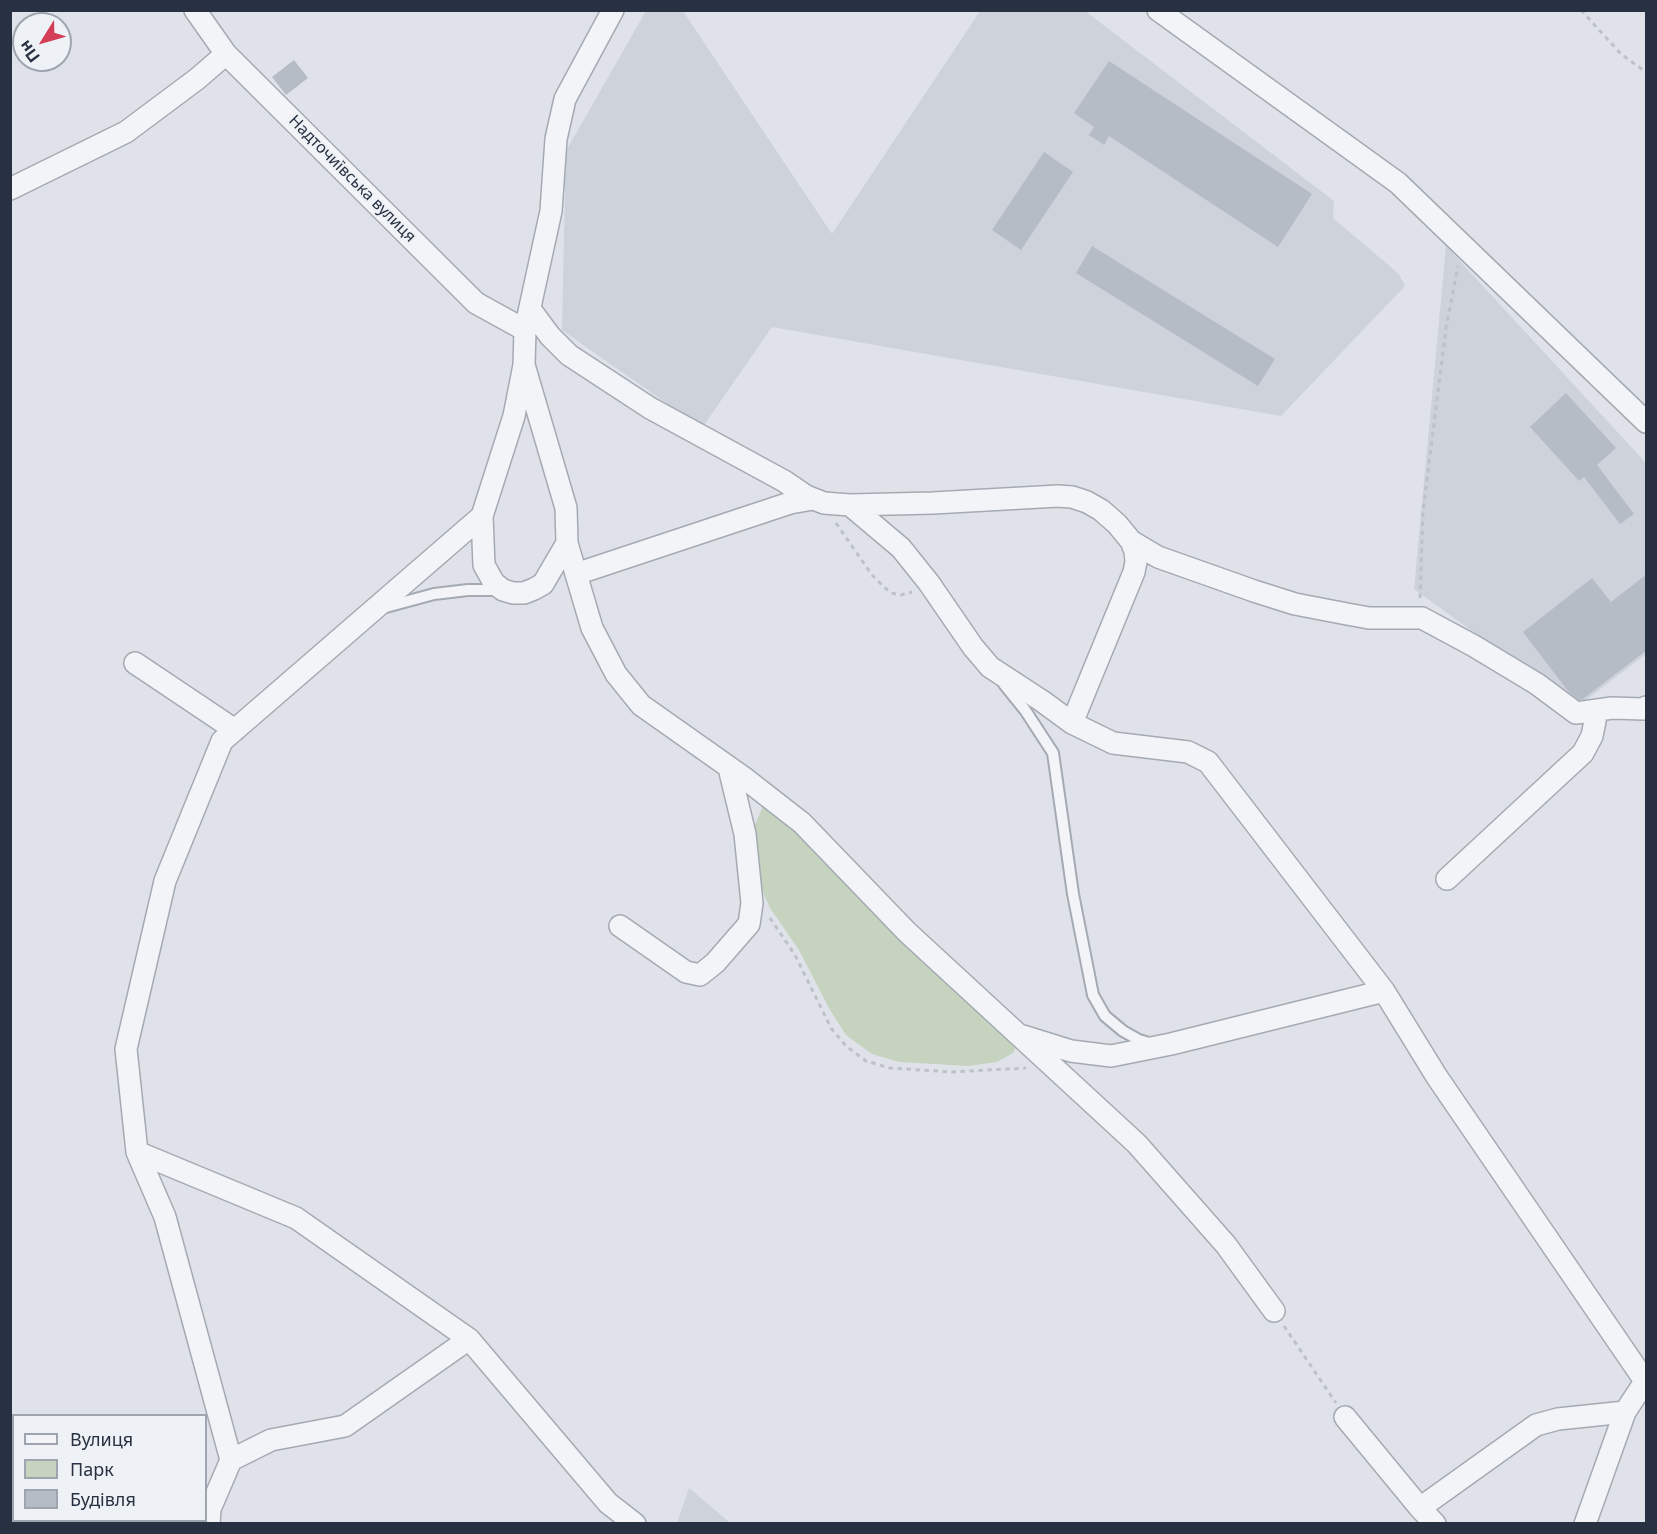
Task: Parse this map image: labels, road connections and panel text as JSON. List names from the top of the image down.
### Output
{
  "streets": {
    "street": ["Надточиївська вулиця"]
  },
  "legend": ["Вулиця", "Парк", "Будівля"],
  "north": "bottom left"
}
